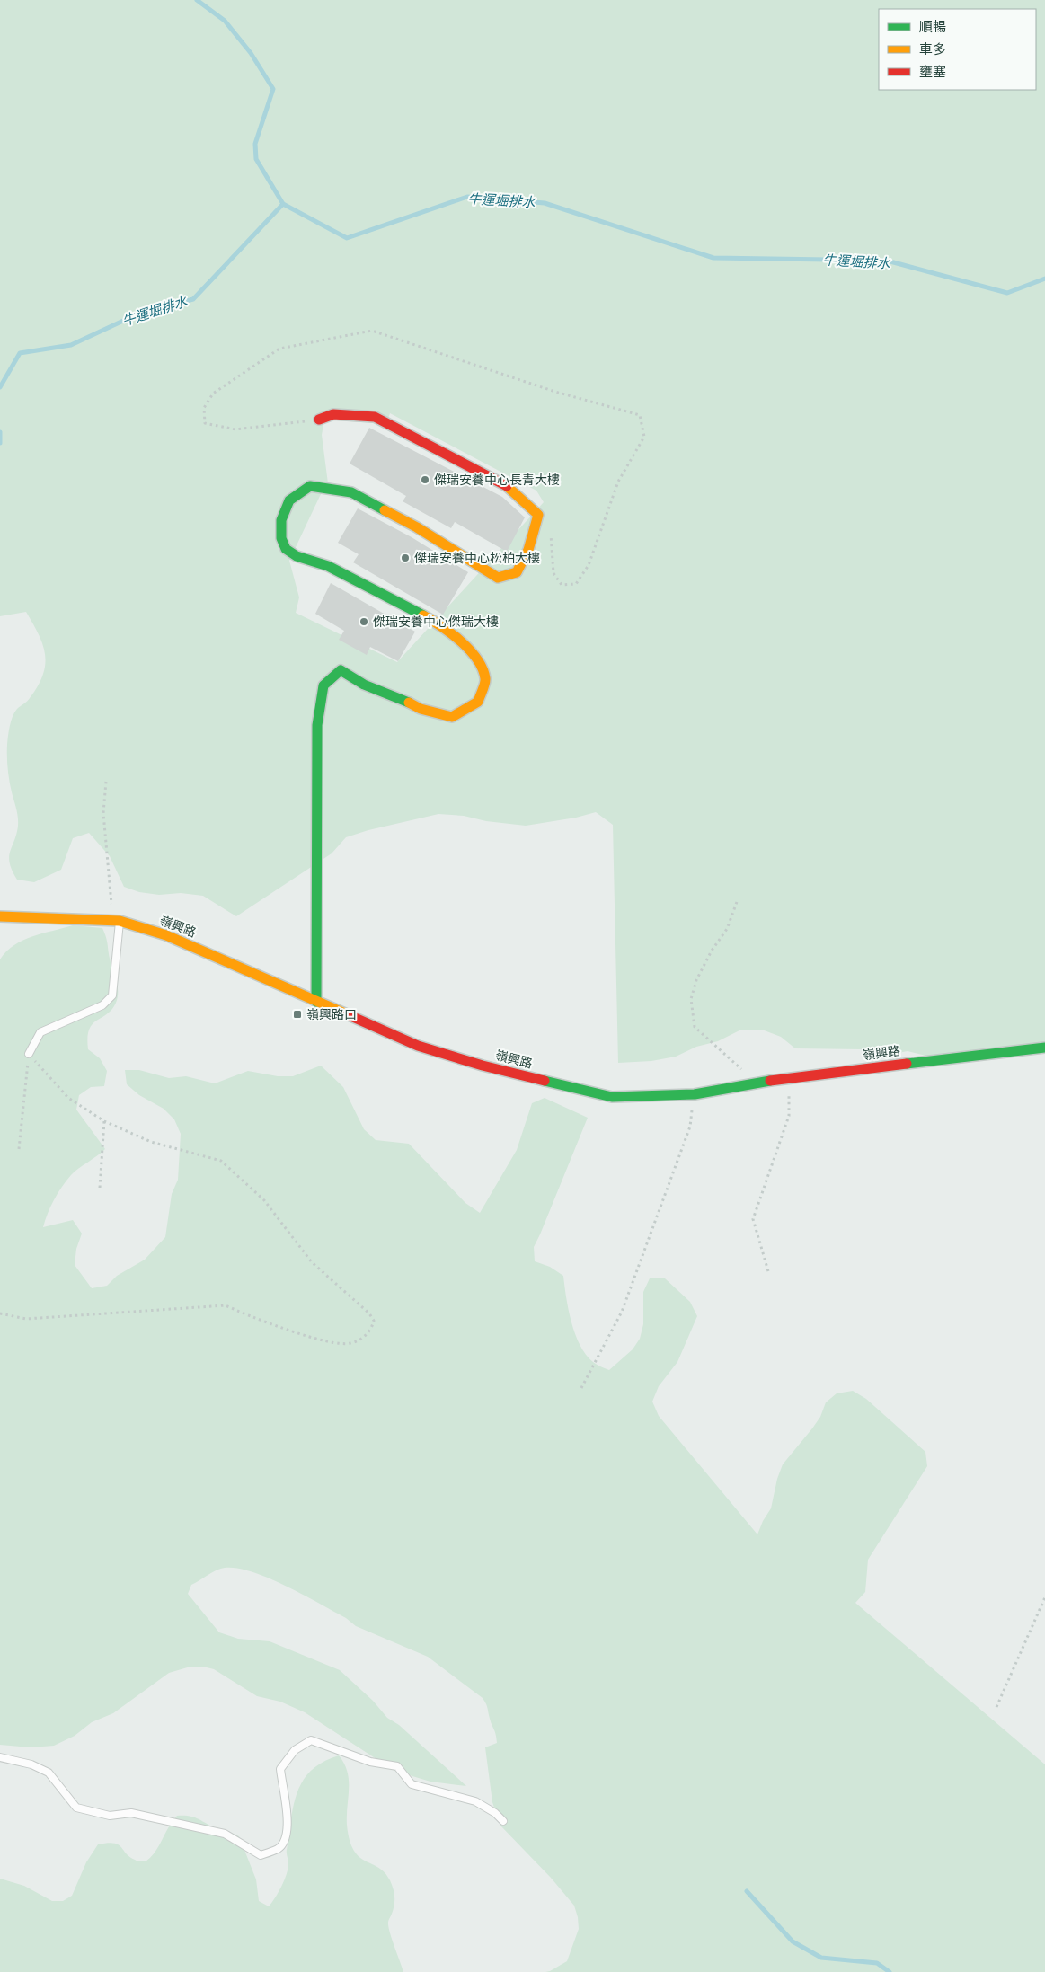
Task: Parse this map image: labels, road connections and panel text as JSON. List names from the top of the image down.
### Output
{
  "streets": {
    "street": ["嶺興路"]
  },
  "water": ["牛運堀排水"],
  "places": {
    "other": ["傑瑞安養中心長青大樓", "傑瑞安養中心松柏大樓", "傑瑞安養中心傑瑞大樓"],
    "transit": ["嶺興路口"]
  },
  "legend": ["順暢", "車多", "壅塞"]
}
